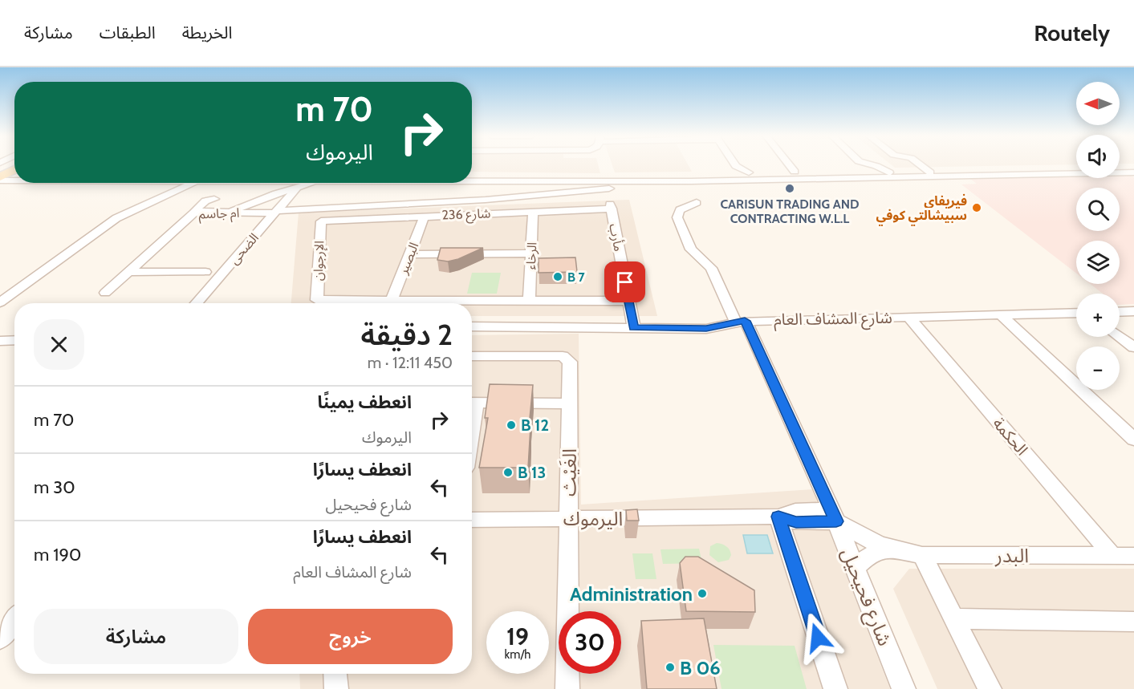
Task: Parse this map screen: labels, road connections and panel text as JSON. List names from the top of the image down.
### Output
{
  "streets": {
    "street": [
      "ام جاسم",
      "شارع 236",
      "مأرب",
      "الضحى",
      "الرخاء",
      "البصير",
      "الإرجوان",
      "شارع المشاف العام",
      "الحكمة",
      "الغَيْث",
      "اليرموك",
      "البدر",
      "شارع فحيحيل"
    ]
  },
  "crossings": [
    ["ام جاسم", "الضحى"],
    ["شارع 236", "مأرب"],
    ["شارع 236", "الرخاء"],
    ["شارع 236", "البصير"],
    ["شارع 236", "الإرجوان"],
    ["مأرب", "شارع المشاف العام"],
    ["البصير", "الإرجوان"],
    ["شارع المشاف العام", "الحكمة"],
    ["شارع المشاف العام", "شارع فحيحيل"],
    ["الحكمة", "البدر"],
    ["الغَيْث", "اليرموك"],
    ["اليرموك", "البدر"],
    ["اليرموك", "شارع فحيحيل"],
    ["البدر", "شارع فحيحيل"]
  ],
  "places": [
    "CARISUN TRADING AND CONTRACTING W.L.L",
    "فيريفاي سبيشالتي كوفي",
    "B 7",
    "B 12",
    "B 13",
    "Administration",
    "B 06"
  ],
  "north": "left",
  "page": {
    "header": "Routely",
    "nav": ["الخريطة", "الطبقات", "مشاركة"],
    "map_buttons": ["+", "−"],
    "turn": ["70 m", "اليرموك"],
    "heading": ["2 دقيقة", "450 m · 12:11"],
    "list": [
      {
        "name": "انعطف يمينًا",
        "note": "اليرموك",
        "value": "70 m"
      },
      {
        "name": "انعطف يسارًا",
        "note": "شارع فحيحيل",
        "value": "30 m"
      },
      {
        "name": "انعطف يسارًا",
        "note": "شارع المشاف العام",
        "value": "190 m"
      }
    ],
    "buttons": ["خروج", "مشاركة"],
    "speed": "19 km/h",
    "limit": "30"
  }
}
